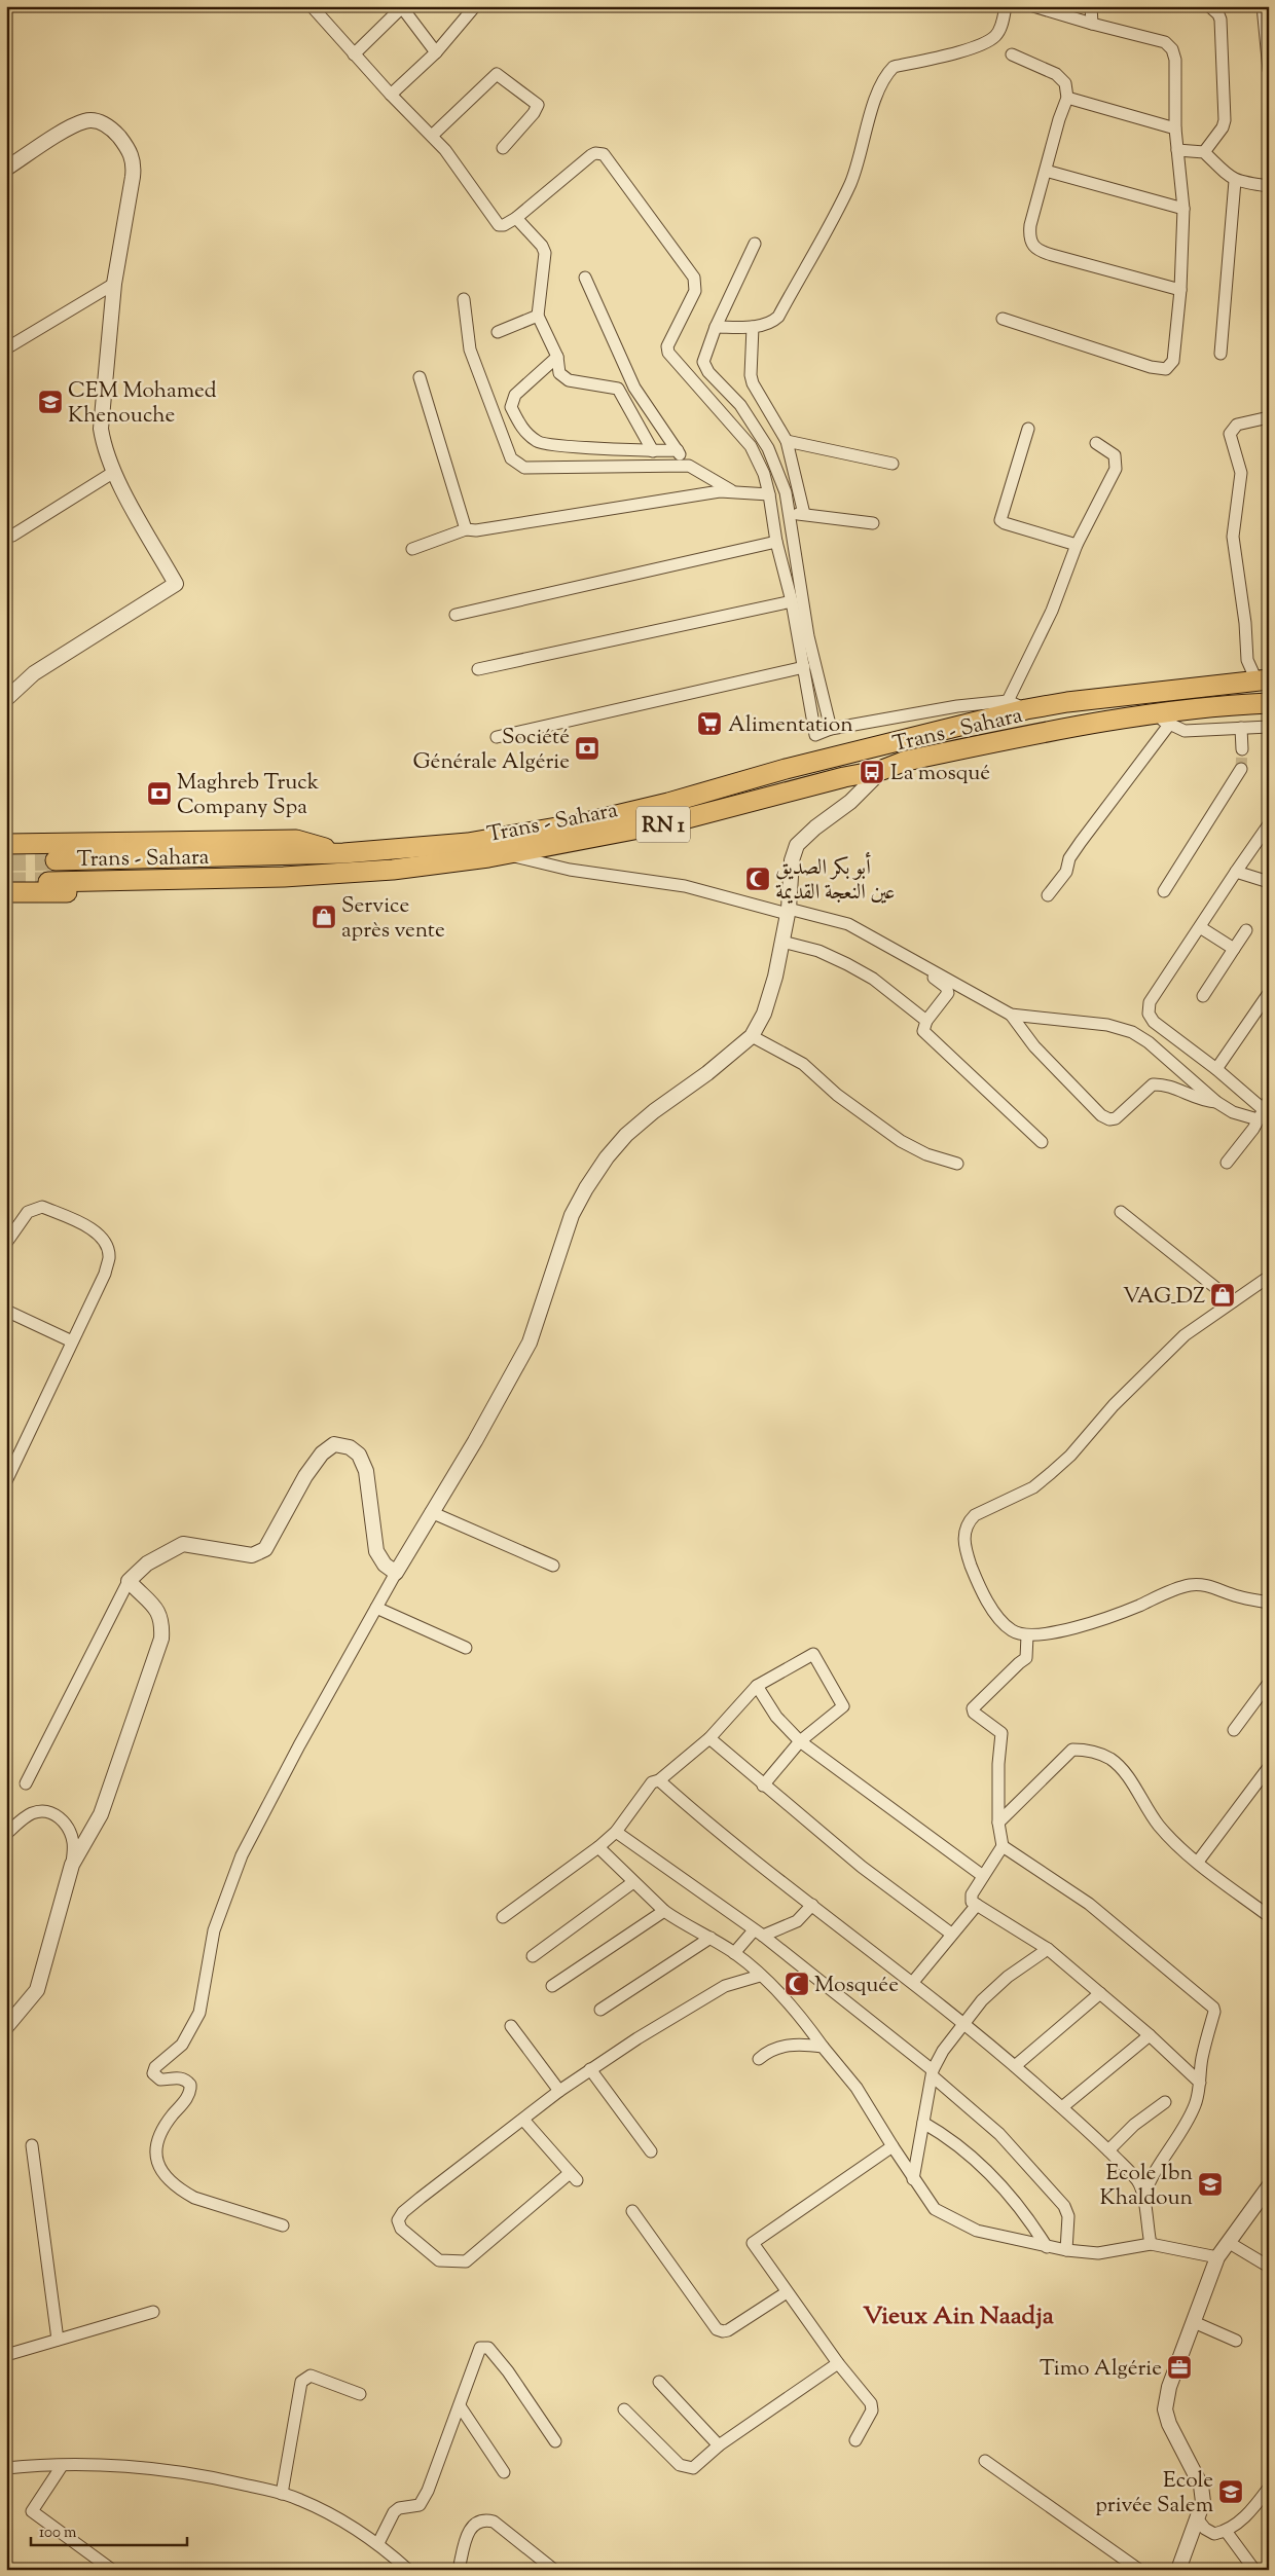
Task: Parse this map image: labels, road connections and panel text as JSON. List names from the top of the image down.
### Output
{
  "streets": {
    "highway": ["Trans - Sahara", "RN 1"]
  },
  "districts": ["Vieux Ain Naadja"],
  "places": {
    "school or university": ["CEM Mohamed Khenouche", "Ecole Ibn Khaldoun", "Ecole privée Salem"],
    "supermarket": ["Alimentation"],
    "bank": ["Société Générale Algérie", "Maghreb Truck Company Spa"],
    "bus stop": ["La mosqué"],
    "mosque": ["أبو بكر الصديق عين النعجة القديمة", "Mosquée"],
    "shop": ["Service après vente", "VAG_DZ"],
    "office": ["Timo Algérie"]
  },
  "scale_bar": "100 m"
}
